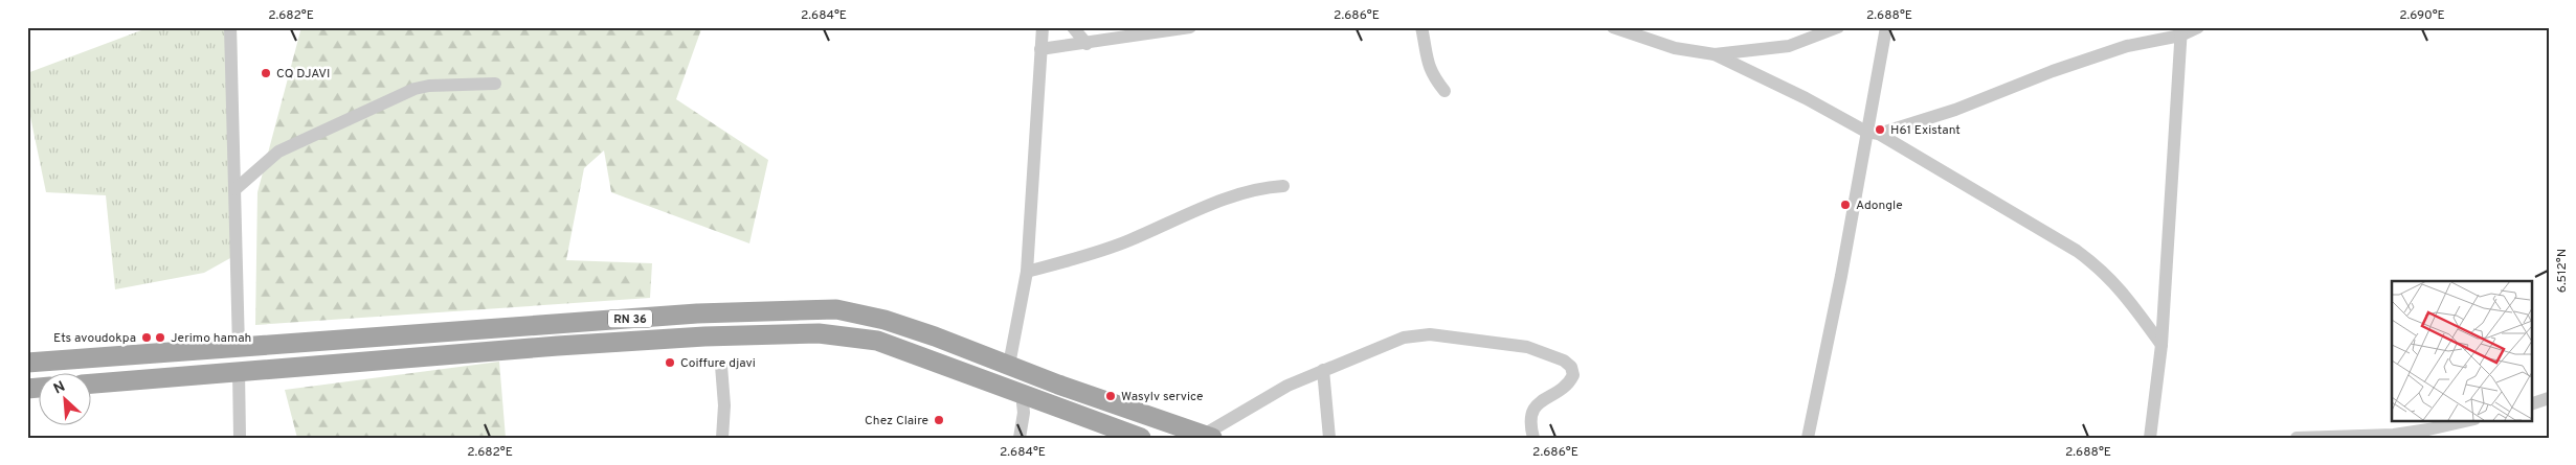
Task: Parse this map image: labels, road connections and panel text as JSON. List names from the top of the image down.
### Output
{
  "streets": {
    "main road": ["RN 36"]
  },
  "places": [
    "CQ DJAVI",
    "H61 Existant",
    "Adongle",
    "Ets avoudokpa",
    "Jerimo hamah",
    "Coiffure djavi",
    "Wasylv service",
    "Chez Claire"
  ],
  "north": "top left",
  "coordinates": [
    "2.682°E",
    "2.684°E",
    "2.686°E",
    "2.688°E",
    "2.690°E",
    "6.512°N"
  ]
}
